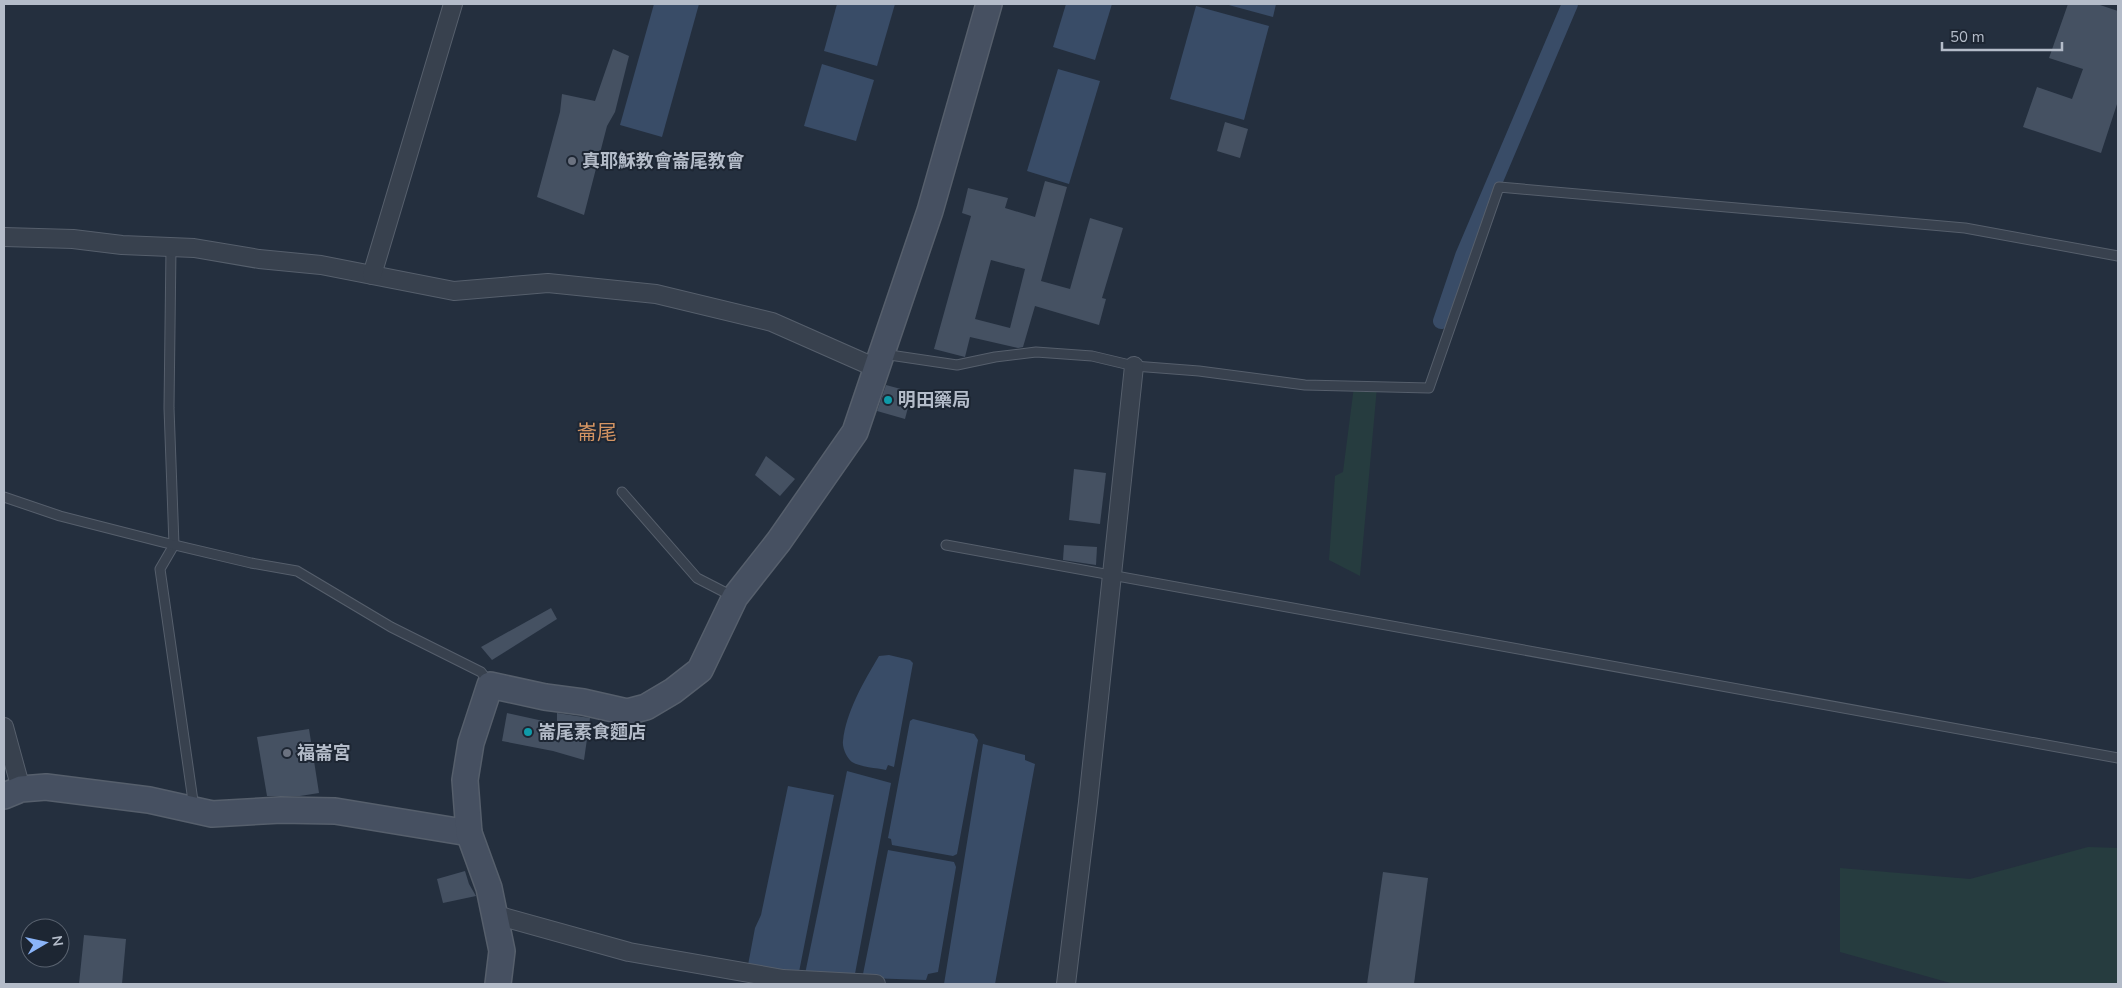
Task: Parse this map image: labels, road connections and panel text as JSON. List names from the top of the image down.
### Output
{
  "districts": ["崙尾"],
  "places": [
    "真耶穌教會崙尾教會",
    "明田藥局",
    "崙尾素食麵店",
    "福崙宮"
  ],
  "scale_bar": "50 m",
  "north": "right"
}
